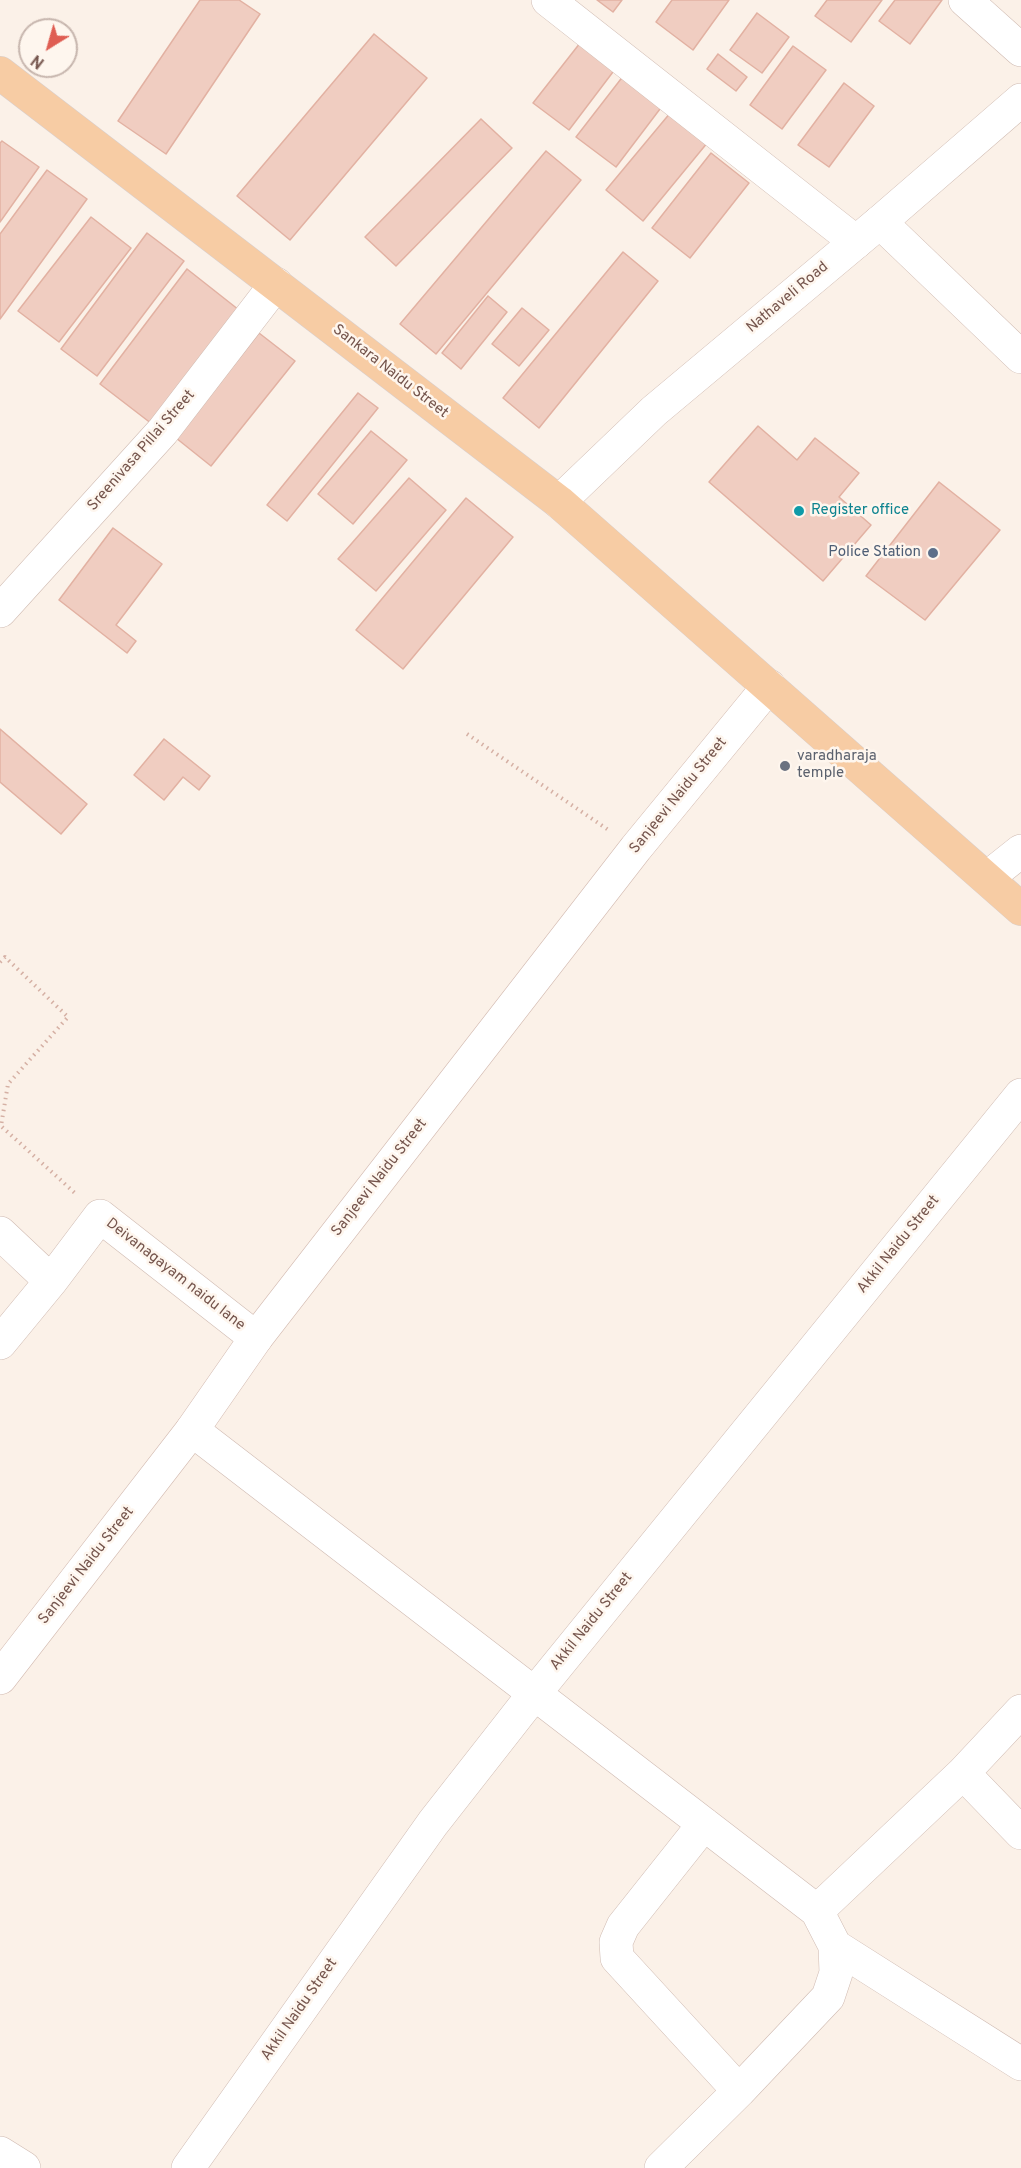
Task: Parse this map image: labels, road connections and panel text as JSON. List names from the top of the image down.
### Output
{
  "streets": {
    "main road": ["Sankara Naidu Street"],
    "street": [
      "Nathaveli Road",
      "Sreenivasa Pillai Street",
      "Sanjeevi Naidu Street",
      "Akkil Naidu Street",
      "Deivanagayam naidu lane"
    ]
  },
  "crossings": [
    ["Nathaveli Road", "Sankara Naidu Street"],
    ["Sankara Naidu Street", "Sreenivasa Pillai Street"],
    ["Sankara Naidu Street", "Sanjeevi Naidu Street"],
    ["Sanjeevi Naidu Street", "Deivanagayam naidu lane"]
  ],
  "places": ["Register office", "Police Station", "varadharaja temple"],
  "north": "bottom left"
}
